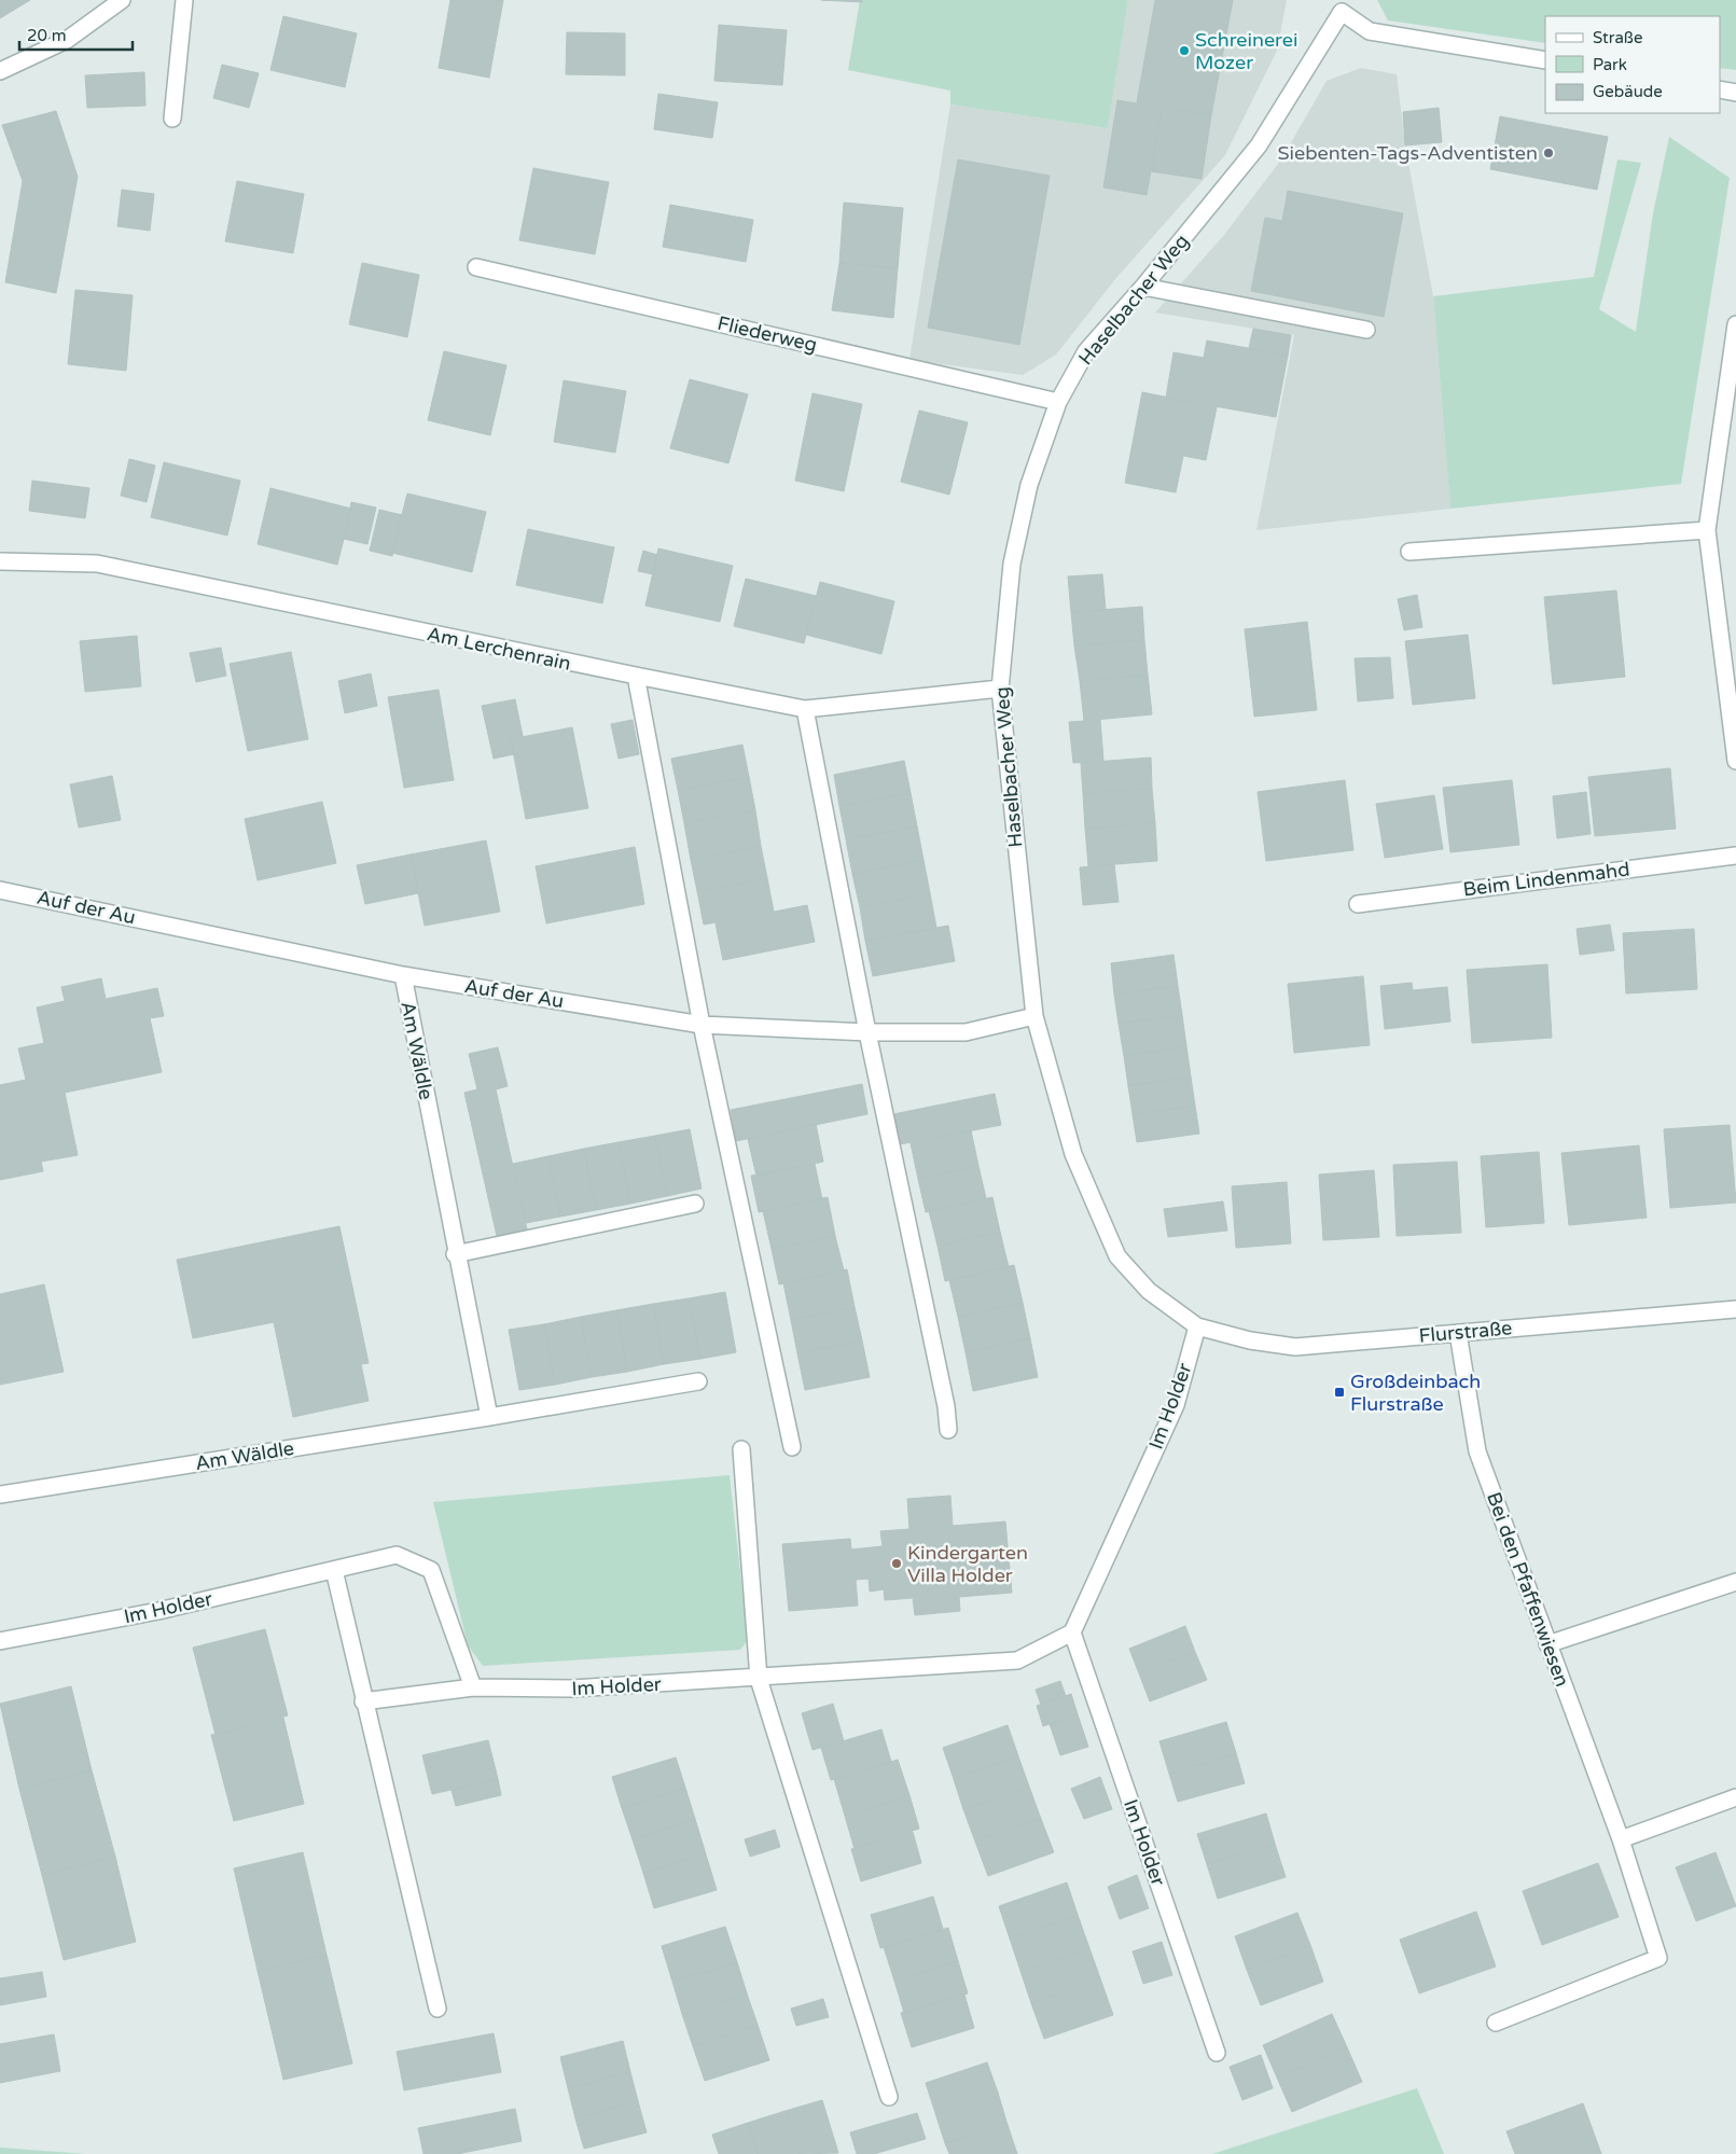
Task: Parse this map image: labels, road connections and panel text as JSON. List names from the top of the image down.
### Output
{
  "streets": {
    "street": [
      "Haselbacher Weg",
      "Fliederweg",
      "Am Lerchenrain",
      "Beim Lindenmahd",
      "Auf der Au",
      "Am Wäldle",
      "Flurstraße",
      "Im Holder",
      "Bei den Pfaffenwiesen"
    ]
  },
  "crossings": [
    ["Haselbacher Weg", "Fliederweg"],
    ["Haselbacher Weg", "Am Lerchenrain"],
    ["Haselbacher Weg", "Auf der Au"],
    ["Haselbacher Weg", "Flurstraße"],
    ["Haselbacher Weg", "Im Holder"],
    ["Auf der Au", "Am Wäldle"],
    ["Flurstraße", "Im Holder"],
    ["Flurstraße", "Bei den Pfaffenwiesen"]
  ],
  "places": {
    "other": ["Schreinerei Mozer", "Siebenten-Tags-Adventisten", "Kindergarten Villa Holder"],
    "transit": ["Großdeinbach Flurstraße"]
  },
  "legend": ["Straße", "Park", "Gebäude"],
  "scale_bar": "20 m"
}
